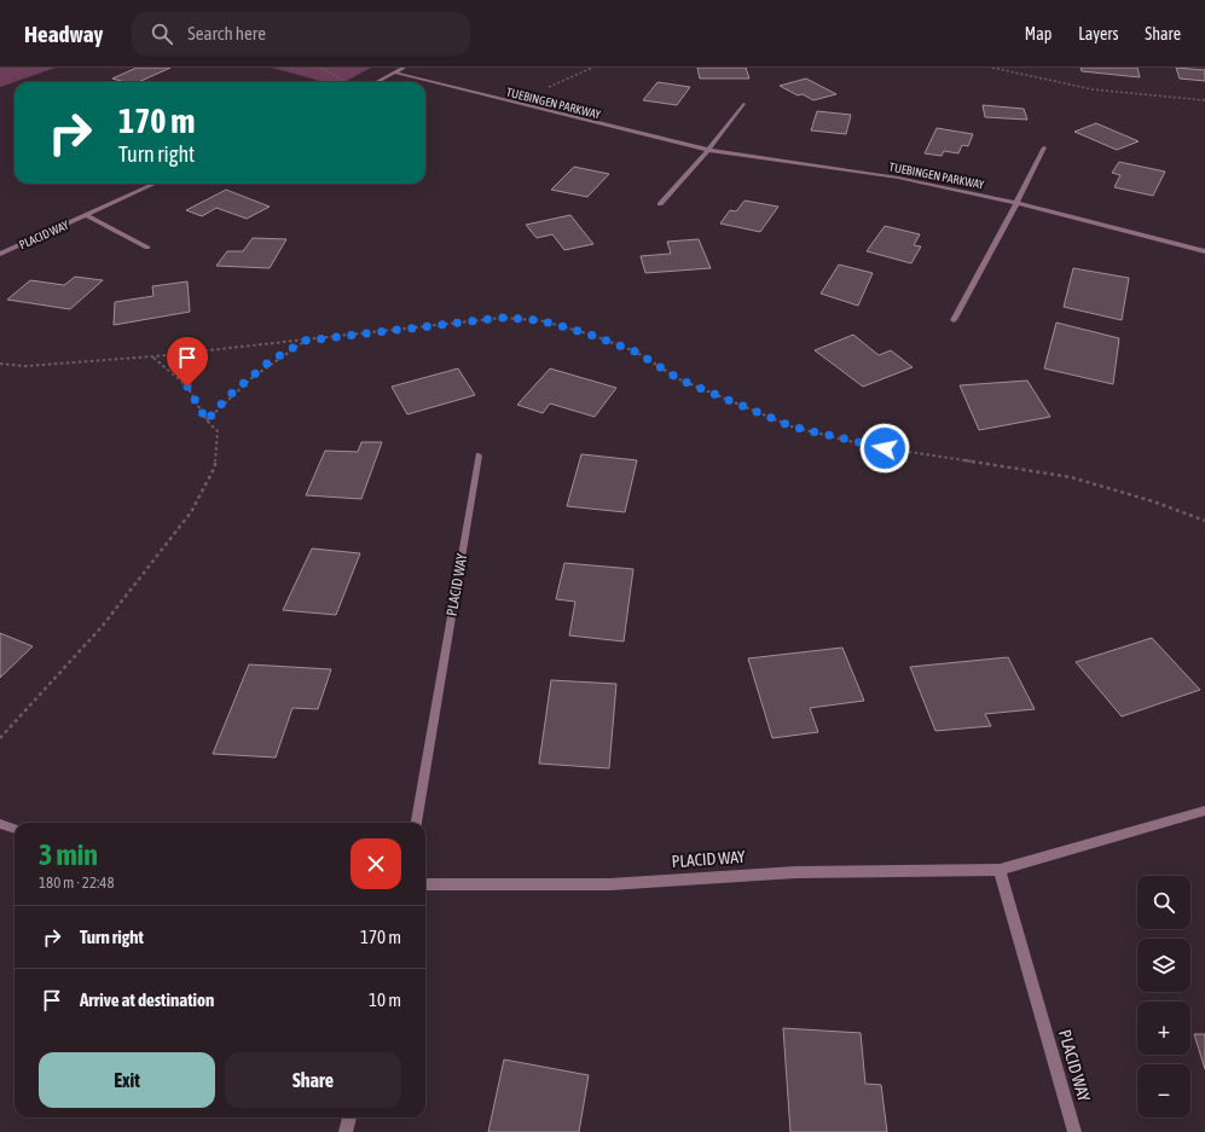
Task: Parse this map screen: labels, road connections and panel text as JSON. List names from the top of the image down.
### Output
{
  "streets": {
    "street": ["TUEBINGEN PARKWAY", "PLACID WAY"]
  },
  "page": {
    "header": "Headway",
    "search": "Search here",
    "nav": ["Map", "Layers", "Share"],
    "turn": ["170 m", "Turn right"],
    "heading": ["3 min", "180 m · 22:48"],
    "map_buttons": ["+", "−"],
    "list": [
      {
        "name": "Turn right",
        "value": "170 m"
      },
      {
        "name": "Arrive at destination",
        "value": "10 m"
      }
    ],
    "buttons": ["Exit", "Share"]
  }
}
